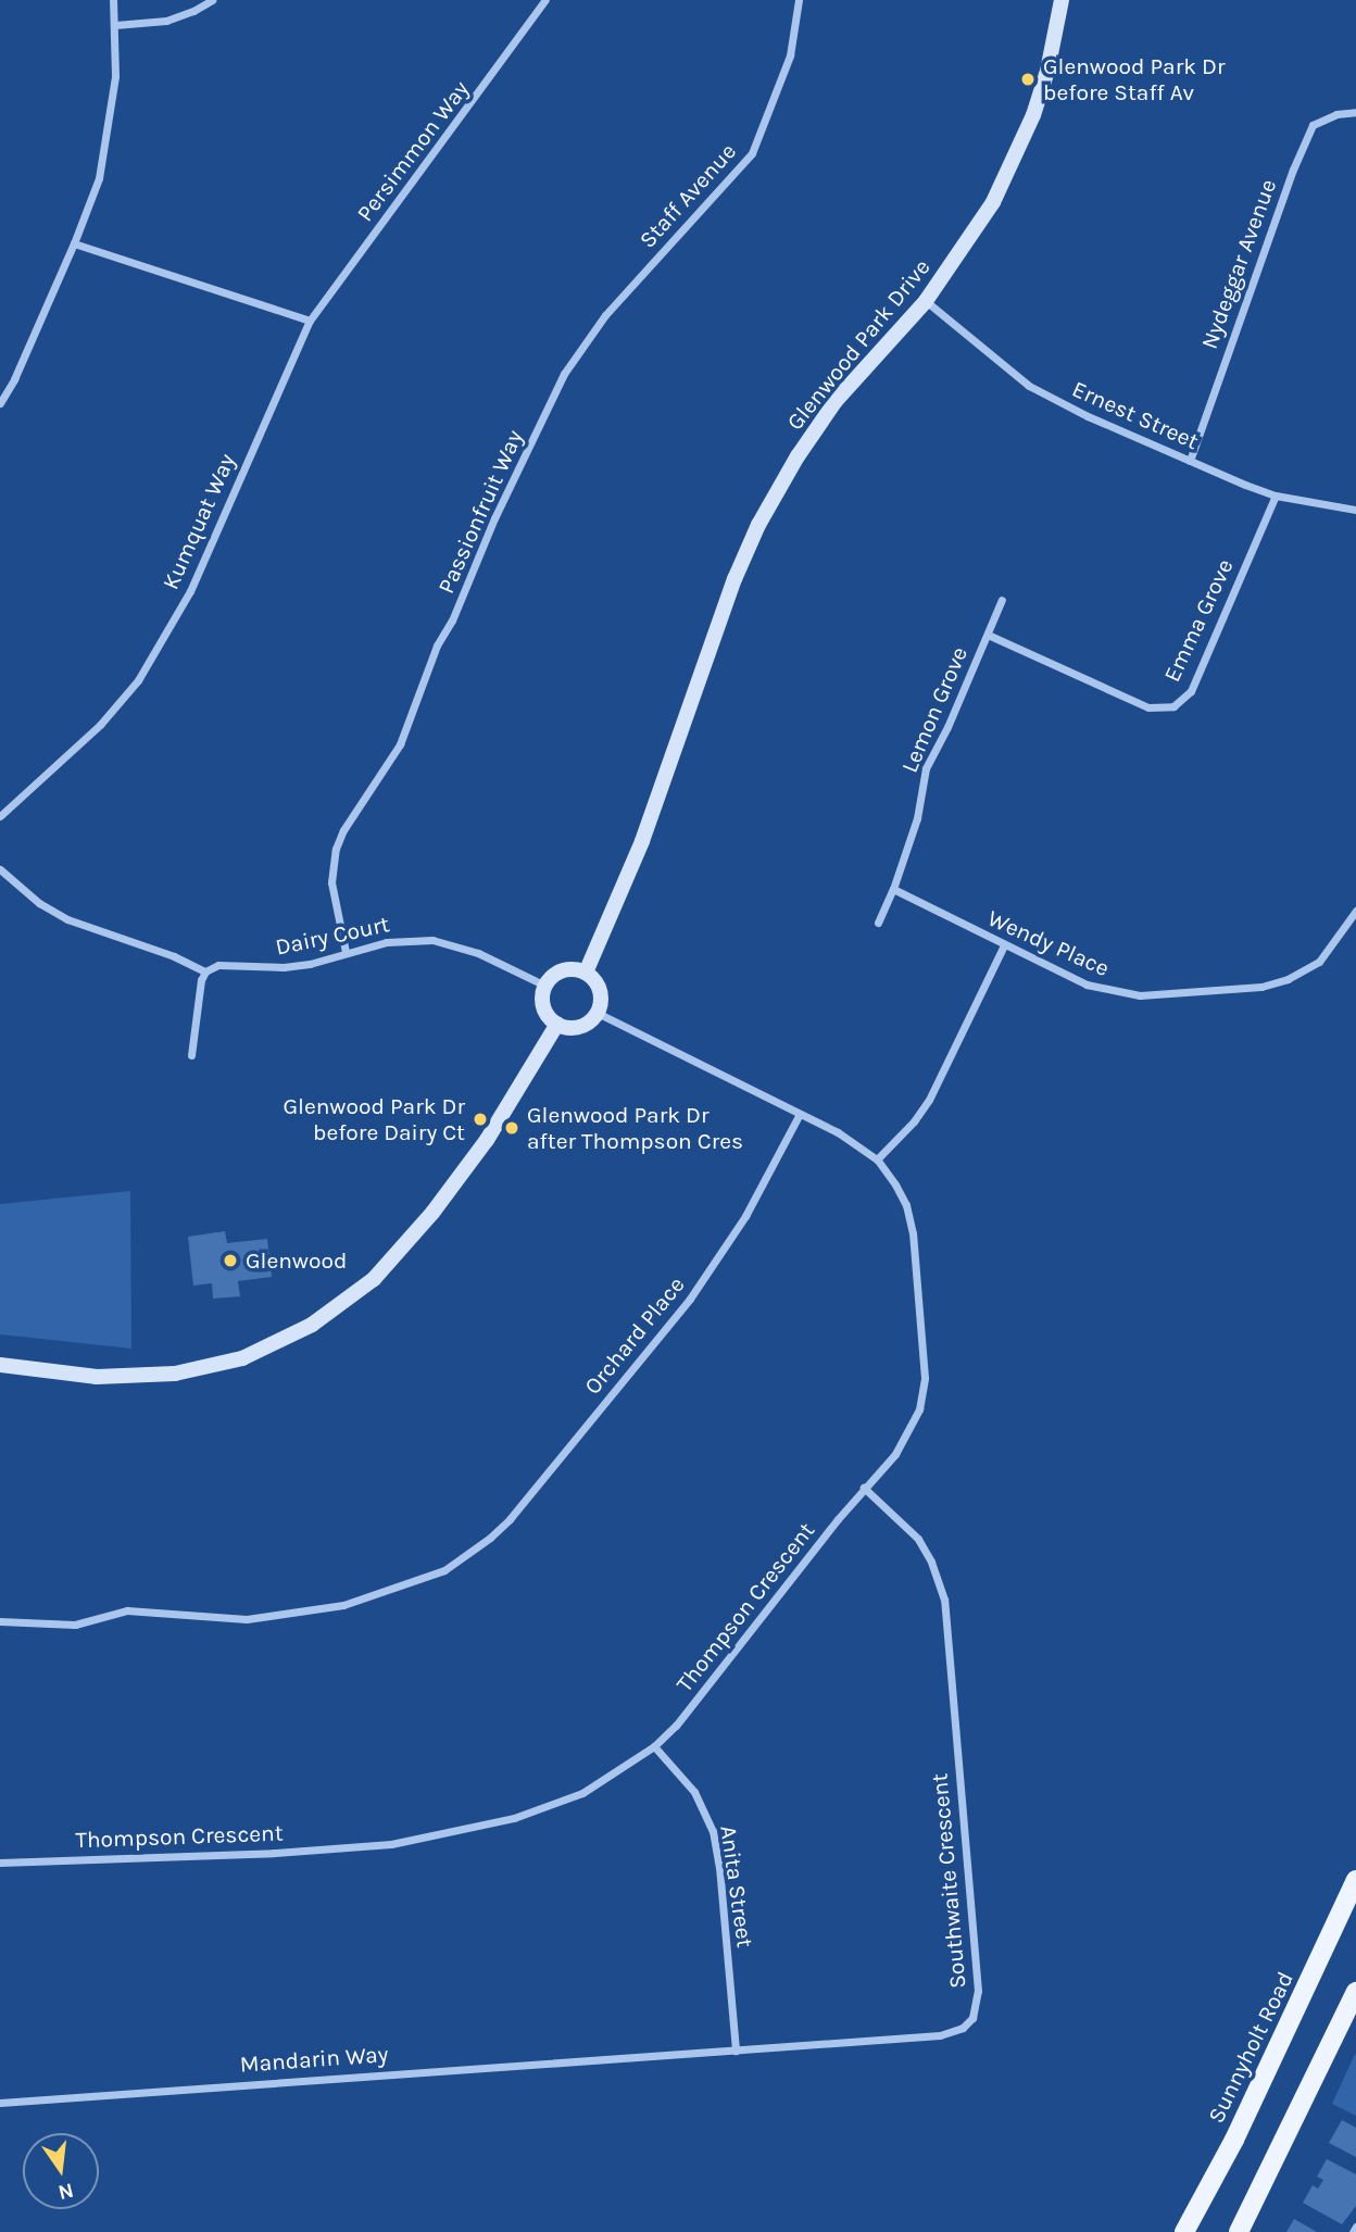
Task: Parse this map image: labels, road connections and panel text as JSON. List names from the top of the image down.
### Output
{
  "streets": {
    "main road": ["Sunnyholt Road"],
    "street": [
      "Persimmon Way",
      "Staff Avenue",
      "Nydeggar Avenue",
      "Glenwood Park Drive",
      "Ernest Street",
      "Passionfruit Way",
      "Kumquat Way",
      "Emma Grove",
      "Lemon Grove",
      "Dairy Court",
      "Wendy Place",
      "Orchard Place",
      "Thompson Crescent",
      "Southwaite Crescent",
      "Anita Street",
      "Mandarin Way"
    ]
  },
  "crossings": [
    ["Persimmon Way", "Kumquat Way"],
    ["Staff Avenue", "Passionfruit Way"],
    ["Nydeggar Avenue", "Ernest Street"],
    ["Glenwood Park Drive", "Ernest Street"],
    ["Glenwood Park Drive", "Dairy Court"],
    ["Glenwood Park Drive", "Thompson Crescent"],
    ["Ernest Street", "Emma Grove"],
    ["Passionfruit Way", "Dairy Court"],
    ["Emma Grove", "Lemon Grove"],
    ["Lemon Grove", "Wendy Place"],
    ["Dairy Court", "Thompson Crescent"],
    ["Orchard Place", "Thompson Crescent"],
    ["Thompson Crescent", "Southwaite Crescent"],
    ["Thompson Crescent", "Anita Street"],
    ["Southwaite Crescent", "Anita Street"],
    ["Southwaite Crescent", "Mandarin Way"]
  ],
  "places": [
    "Glenwood Park Dr before Staff Av",
    "Glenwood Park Dr before Dairy Ct",
    "Glenwood Park Dr after Thompson Cres",
    "Glenwood"
  ],
  "north": "bottom"
}
